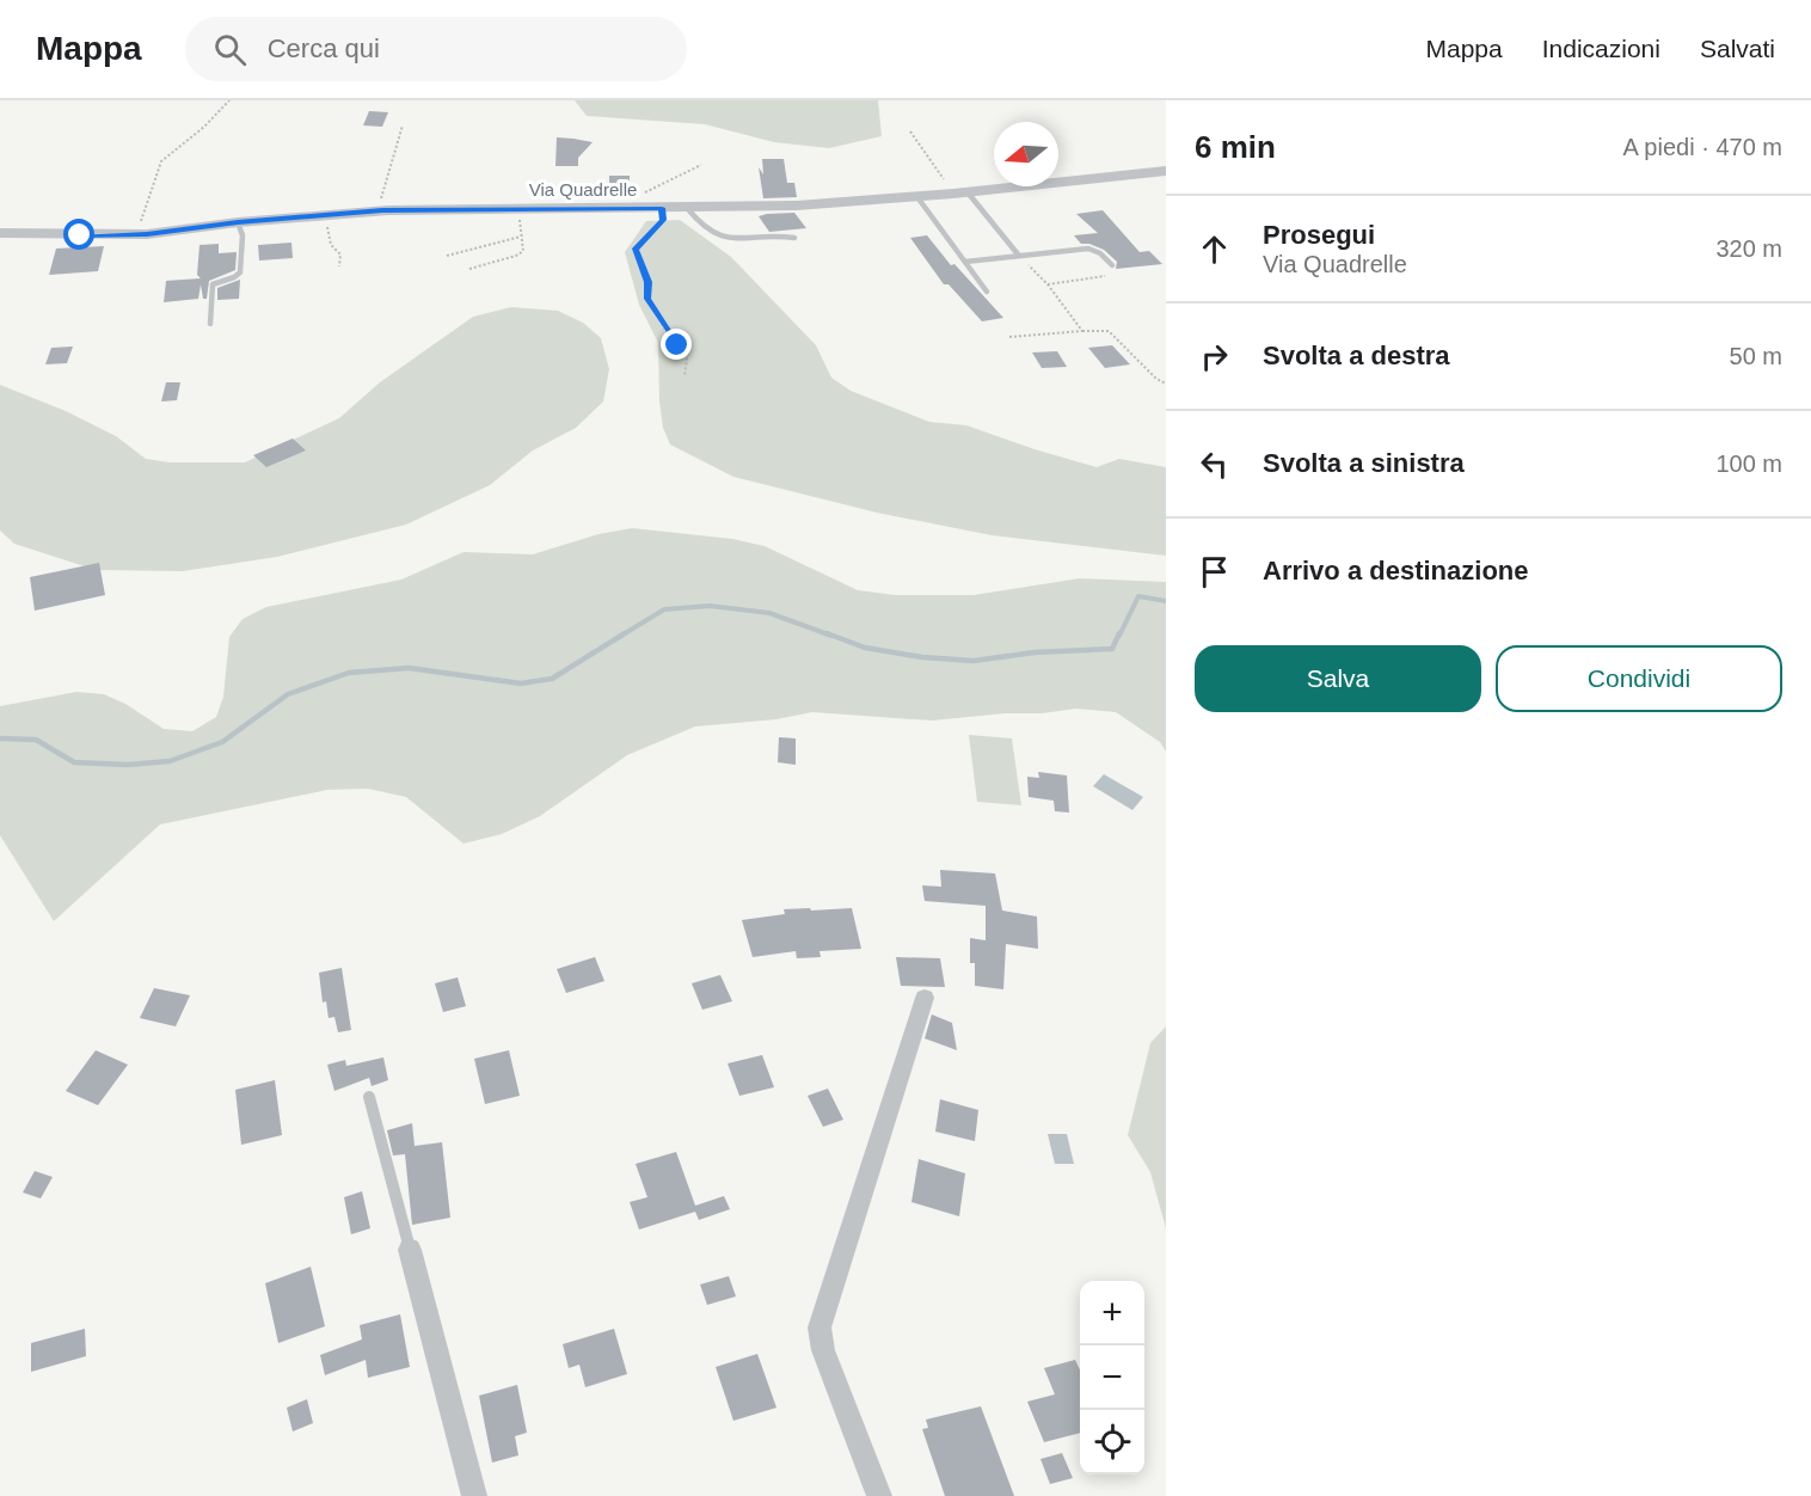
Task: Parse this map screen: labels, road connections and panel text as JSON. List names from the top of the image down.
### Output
{
  "streets": {
    "street": ["Via Quadrelle"]
  },
  "north": "left",
  "page": {
    "header": "Mappa",
    "search": "Cerca qui",
    "nav": ["Mappa", "Indicazioni", "Salvati"],
    "heading": ["6 min", "A piedi · 470 m"],
    "list": [
      ["Prosegui", "Via Quadrelle", "320 m"],
      ["Svolta a destra", "50 m"],
      ["Svolta a sinistra", "100 m"],
      "Arrivo a destinazione"
    ],
    "buttons": ["Salva", "Condividi"],
    "map_buttons": ["+", "−"]
  }
}
